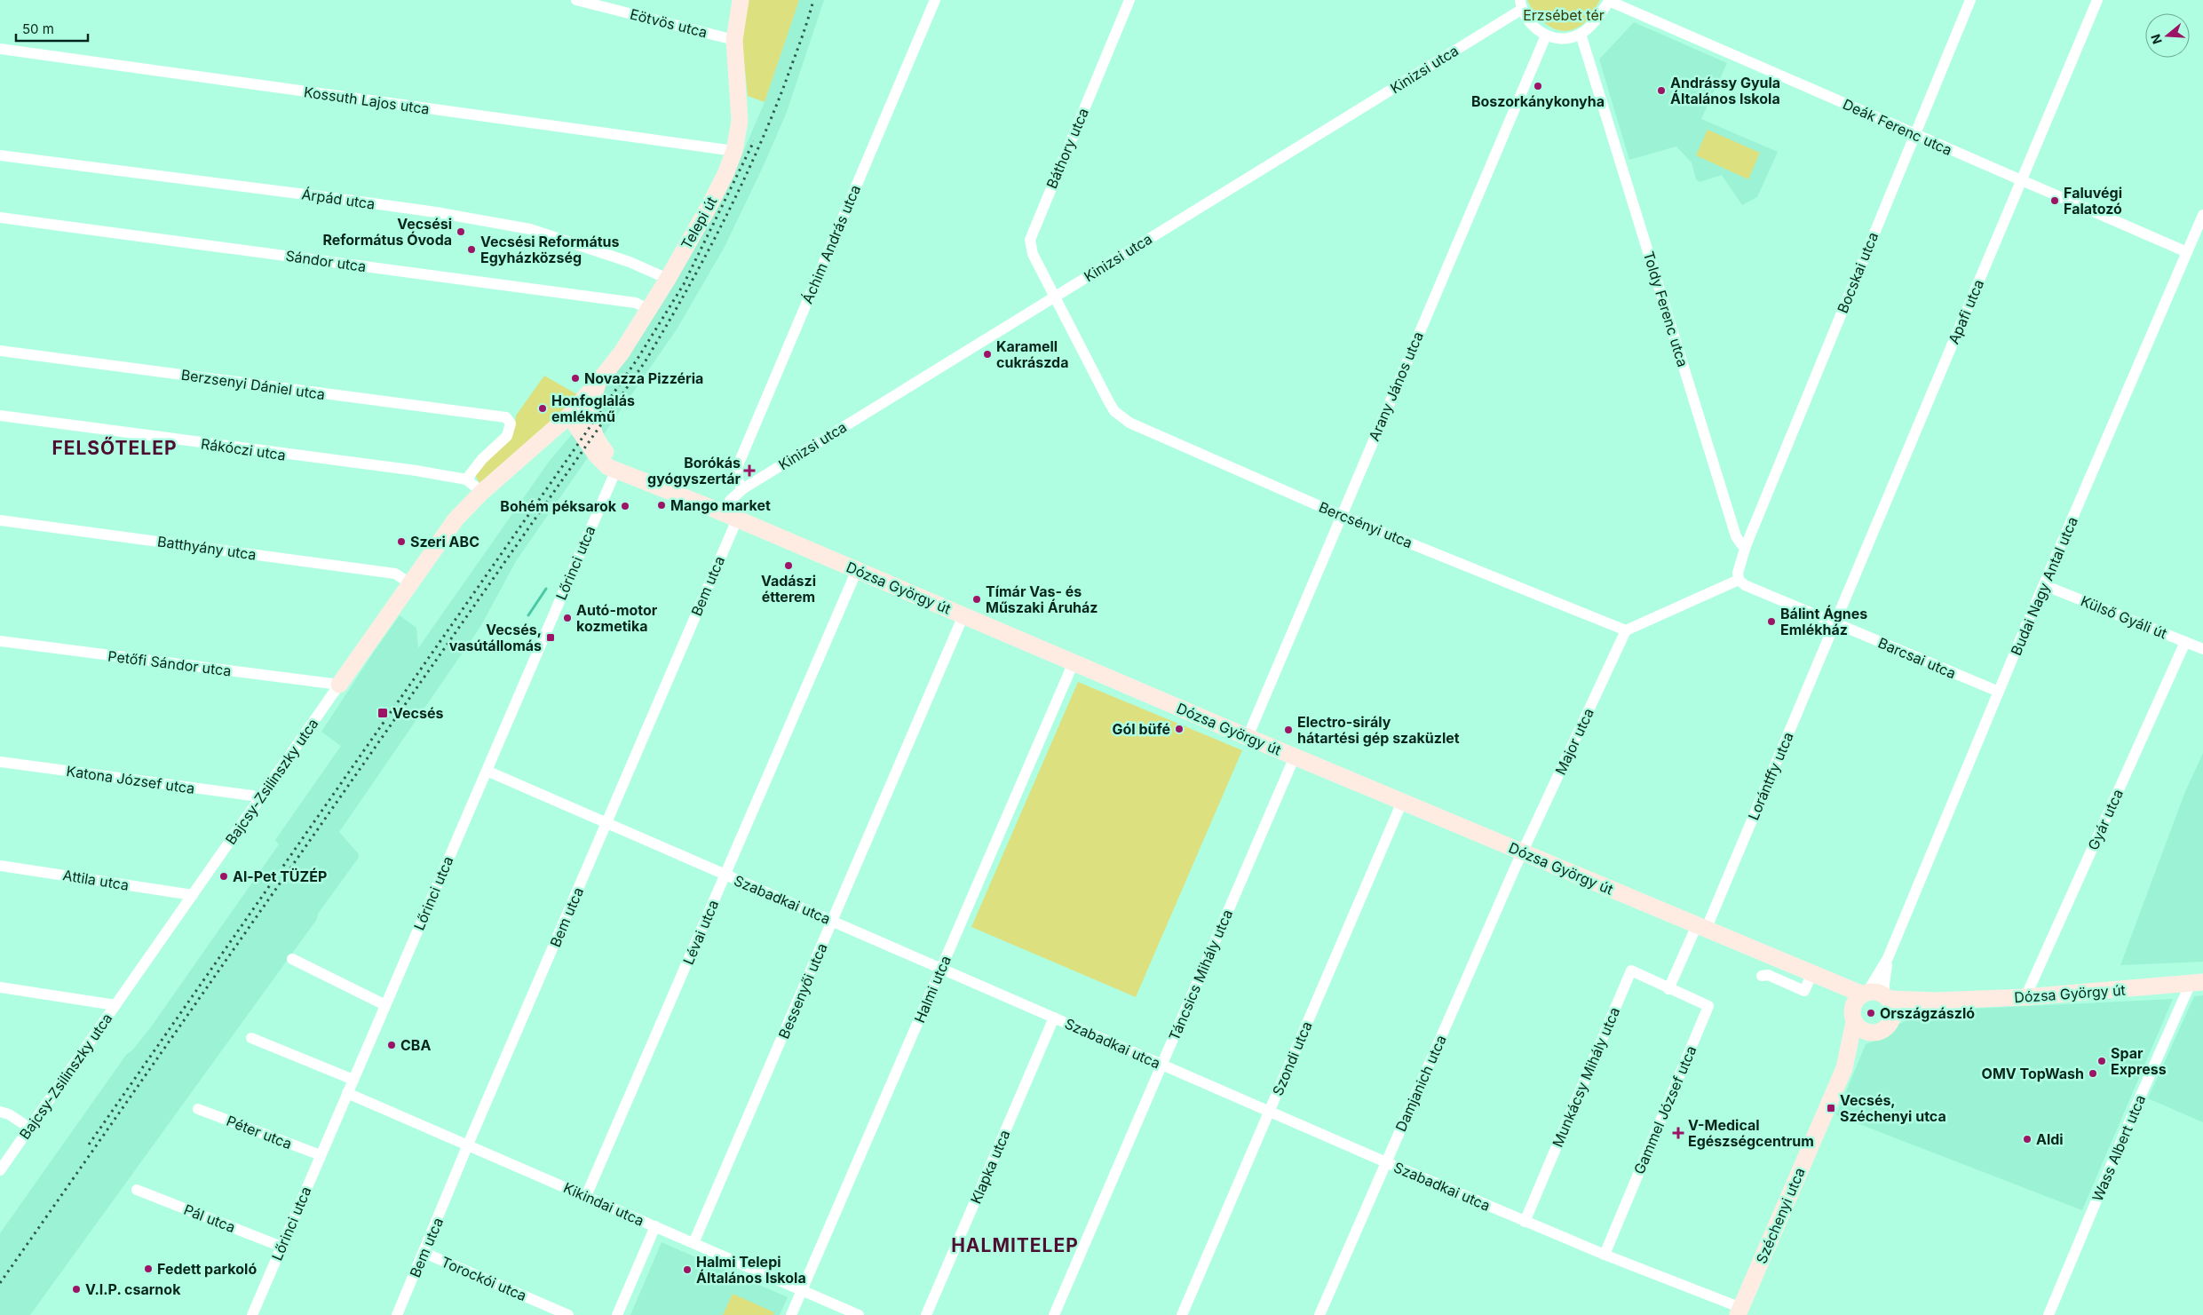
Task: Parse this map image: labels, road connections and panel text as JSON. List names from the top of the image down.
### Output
{
  "streets": {
    "main road": [
      "Telepi út",
      "Dózsa György út",
      "Bajcsy-Zsilinszky utca",
      "Széchenyi utca"
    ],
    "street": [
      "Eötvös utca",
      "Kinizsi utca",
      "Kossuth Lajos utca",
      "Deák Ferenc utca",
      "Báthory utca",
      "Árpád utca",
      "Áchim András utca",
      "Sándor utca",
      "Bocskai utca",
      "Toldy Ferenc utca",
      "Apafi utca",
      "Berzsenyi Dániel utca",
      "Arany János utca",
      "Rákóczi utca",
      "Bercsényi utca",
      "Batthyány utca",
      "Lőrinci utca",
      "Bem utca",
      "Budai Nagy Antal utca",
      "Külső Gyáli út",
      "Barcsai utca",
      "Petőfi Sándor utca",
      "Major utca",
      "Lorántffy utca",
      "Katona József utca",
      "Gyár utca",
      "Attila utca",
      "Szabadkai utca",
      "Lévai utca",
      "Táncsics Mihály utca",
      "Halmi utca",
      "Bessenyői utca",
      "Szondi utca",
      "Munkácsy Mihály utca",
      "Damjanich utca",
      "Gammel József utca",
      "Péter utca",
      "Wass Albert utca",
      "Klapka utca",
      "Kikindai utca",
      "Pál utca",
      "Torockói utca"
    ]
  },
  "crossings": [
    ["Eötvös utca", "Telepi út"],
    ["Kinizsi utca", "Báthory utca"],
    ["Kinizsi utca", "Áchim András utca"],
    ["Kinizsi utca", "Bercsényi utca"],
    ["Kinizsi utca", "Bem utca"],
    ["Kinizsi utca", "Dózsa György út"],
    ["Kossuth Lajos utca", "Telepi út"],
    ["Deák Ferenc utca", "Bocskai utca"],
    ["Deák Ferenc utca", "Apafi utca"],
    ["Deák Ferenc utca", "Budai Nagy Antal utca"],
    ["Báthory utca", "Bercsényi utca"],
    ["Árpád utca", "Telepi út"],
    ["Telepi út", "Sándor utca"],
    ["Telepi út", "Dózsa György út"],
    ["Telepi út", "Bajcsy-Zsilinszky utca"],
    ["Bocskai utca", "Toldy Ferenc utca"],
    ["Apafi utca", "Barcsai utca"],
    ["Apafi utca", "Lorántffy utca"],
    ["Berzsenyi Dániel utca", "Rákóczi utca"],
    ["Arany János utca", "Bercsényi utca"],
    ["Arany János utca", "Dózsa György út"],
    ["Rákóczi utca", "Bajcsy-Zsilinszky utca"],
    ["Bercsényi utca", "Major utca"],
    ["Batthyány utca", "Bajcsy-Zsilinszky utca"],
    ["Lőrinci utca", "Dózsa György út"],
    ["Lőrinci utca", "Szabadkai utca"],
    ["Lőrinci utca", "Péter utca"],
    ["Lőrinci utca", "Kikindai utca"],
    ["Lőrinci utca", "Pál utca"],
    ["Bem utca", "Dózsa György út"],
    ["Bem utca", "Szabadkai utca"],
    ["Bem utca", "Kikindai utca"],
    ["Bem utca", "Torockói utca"],
    ["Budai Nagy Antal utca", "Dózsa György út"],
    ["Budai Nagy Antal utca", "Külső Gyáli út"],
    ["Budai Nagy Antal utca", "Barcsai utca"],
    ["Budai Nagy Antal utca", "Széchenyi utca"],
    ["Dózsa György út", "Major utca"],
    ["Dózsa György út", "Lorántffy utca"],
    ["Dózsa György út", "Bajcsy-Zsilinszky utca"],
    ["Dózsa György út", "Gyár utca"],
    ["Dózsa György út", "Lévai utca"],
    ["Dózsa György út", "Táncsics Mihály utca"],
    ["Dózsa György út", "Halmi utca"],
    ["Dózsa György út", "Bessenyői utca"],
    ["Dózsa György út", "Szondi utca"],
    ["Dózsa György út", "Damjanich utca"],
    ["Dózsa György út", "Wass Albert utca"],
    ["Dózsa György út", "Széchenyi utca"],
    ["Külső Gyáli út", "Gyár utca"],
    ["Barcsai utca", "Lorántffy utca"],
    ["Petőfi Sándor utca", "Bajcsy-Zsilinszky utca"],
    ["Major utca", "Damjanich utca"],
    ["Lorántffy utca", "Munkácsy Mihály utca"],
    ["Lorántffy utca", "Gammel József utca"],
    ["Katona József utca", "Bajcsy-Zsilinszky utca"],
    ["Bajcsy-Zsilinszky utca", "Attila utca"],
    ["Szabadkai utca", "Lévai utca"],
    ["Szabadkai utca", "Táncsics Mihály utca"],
    ["Szabadkai utca", "Halmi utca"],
    ["Szabadkai utca", "Bessenyői utca"],
    ["Szabadkai utca", "Szondi utca"],
    ["Szabadkai utca", "Munkácsy Mihály utca"],
    ["Szabadkai utca", "Damjanich utca"],
    ["Szabadkai utca", "Gammel József utca"],
    ["Szabadkai utca", "Klapka utca"],
    ["Szabadkai utca", "Széchenyi utca"],
    ["Lévai utca", "Kikindai utca"],
    ["Halmi utca", "Kikindai utca"],
    ["Bessenyői utca", "Kikindai utca"],
    ["Munkácsy Mihály utca", "Gammel József utca"]
  ],
  "districts": ["FELSŐTELEP", "HALMITELEP"],
  "parks": ["Erzsébet tér"],
  "places": {
    "other": [
      "Boszorkánykonyha",
      "Andrássy Gyula Általános Iskola",
      "Faluvégi Falatozó",
      "Vecsési Református Óvoda",
      "Vecsési Református Egyházközség",
      "Karamell cukrászda",
      "Novazza Pizzéria",
      "Honfoglalás emlékmű",
      "Mango market",
      "Bohém péksarok",
      "Szeri ABC",
      "Vadászi étterem",
      "Tímár Vas- és Műszaki Áruház",
      "Autó-motor kozmetika",
      "Bálint Ágnes Emlékház",
      "Gól büfé",
      "Electro-sirály hátartési gép szaküzlet",
      "Al-Pet TÜZÉP",
      "Országzászló",
      "CBA",
      "Spar Express",
      "OMV TopWash",
      "Aldi",
      "Fedett parkoló",
      "Halmi Telepi Általános Iskola",
      "V.I.P. csarnok"
    ],
    "health": ["Borókás gyógyszertár", "V-Medical Egészségcentrum"],
    "transit": ["Vecsés, vasútállomás", "Vecsés", "Vecsés, Széchenyi utca"]
  },
  "scale_bar": "50 m",
  "north": "left"
}
